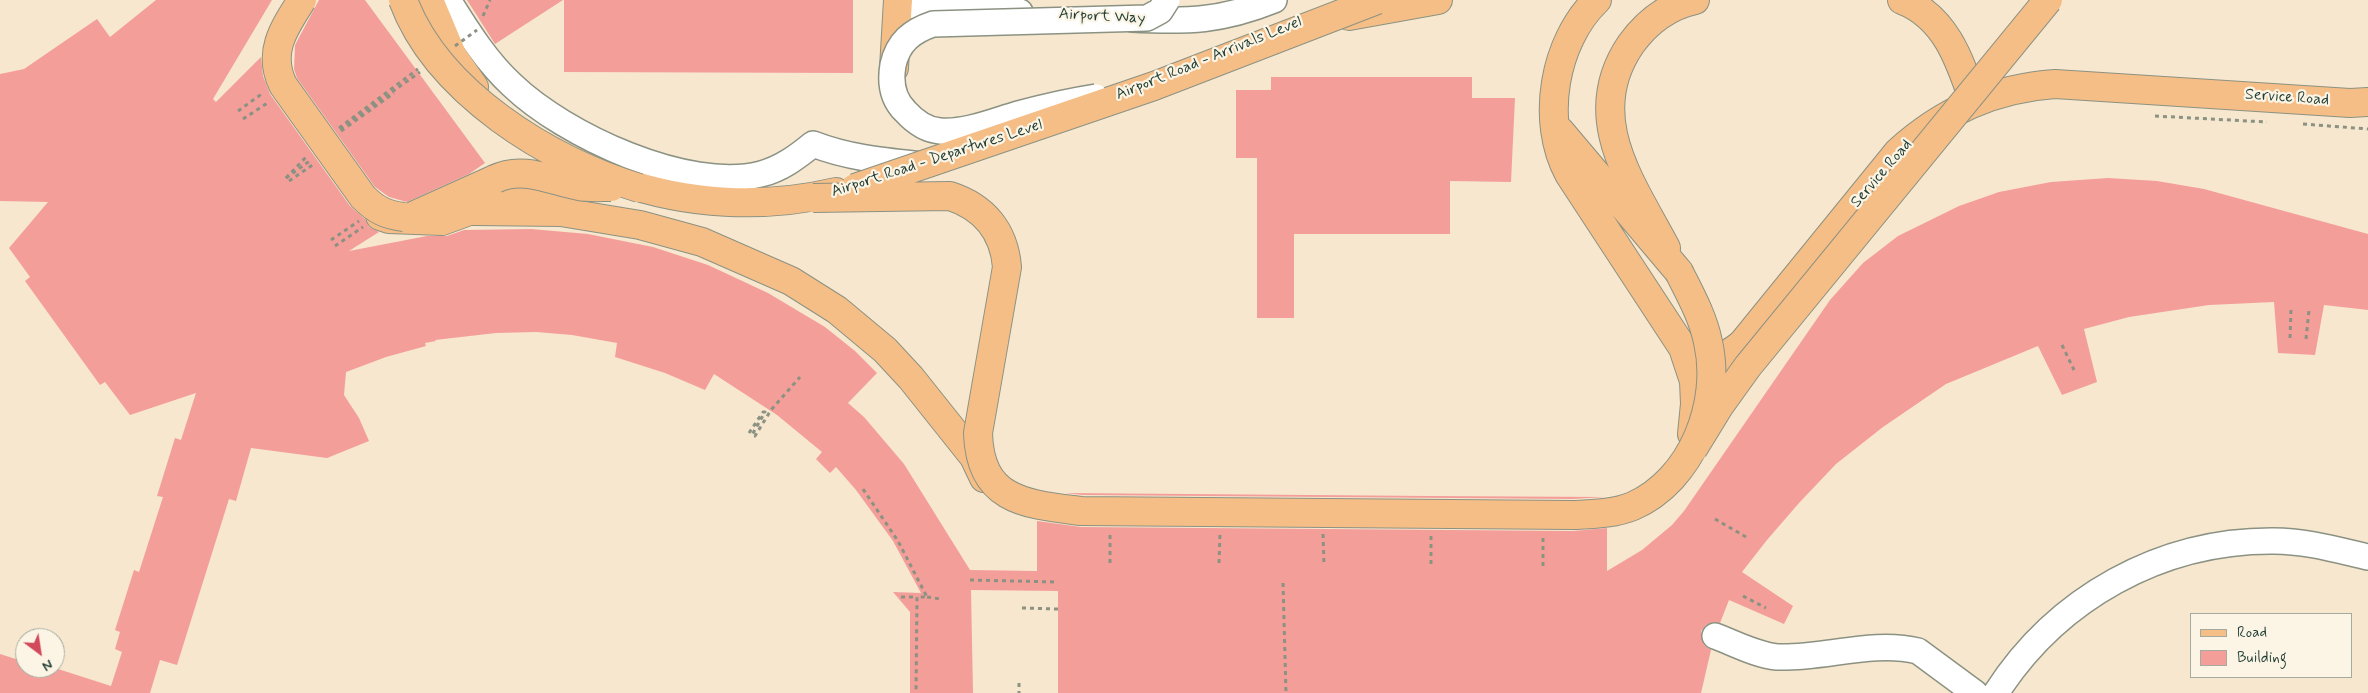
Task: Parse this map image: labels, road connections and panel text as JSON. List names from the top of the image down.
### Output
{
  "streets": {
    "main road": ["Airport Road - Arrivals Level", "Service Road", "Airport Road - Departures Level"],
    "street": ["Airport Way"]
  },
  "crossings": [
    ["Airport Road - Arrivals Level", "Airport Road - Departures Level"]
  ],
  "legend": ["Road", "Building"],
  "north": "bottom right"
}
